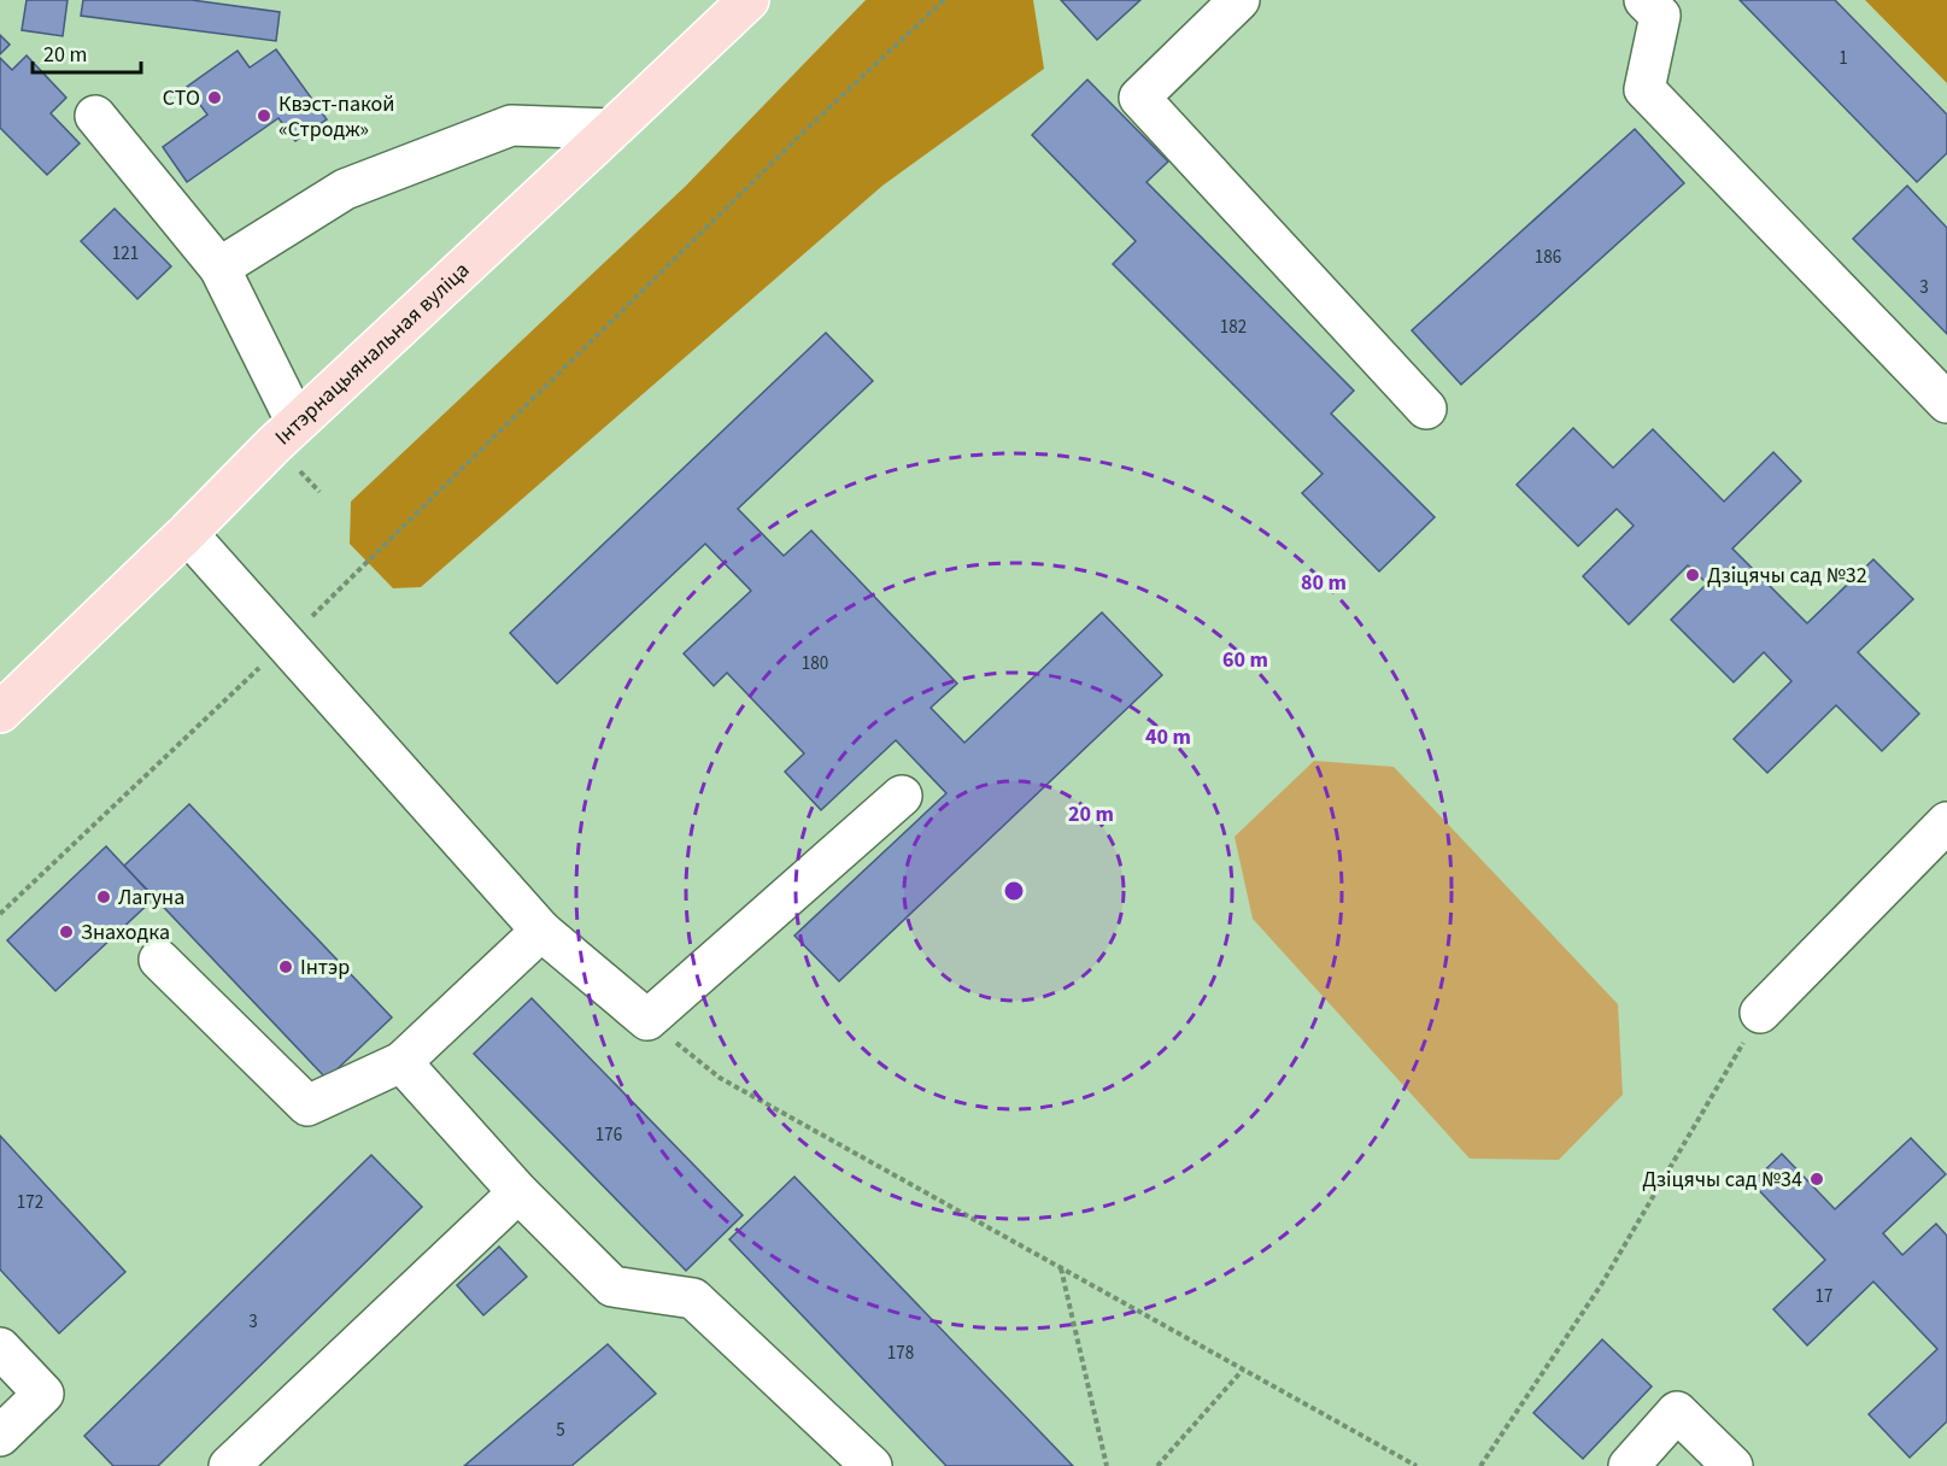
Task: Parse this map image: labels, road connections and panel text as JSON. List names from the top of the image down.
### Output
{
  "streets": {
    "main road": ["Інтэрнацыянальная вуліца"]
  },
  "places": [
    "СТО",
    "Квэст-пакой «Стродж»",
    "Дзіцячы сад №32",
    "Лагуна",
    "Знаходка",
    "Інтэр",
    "Дзіцячы сад №34"
  ],
  "house_numbers": [
    "1",
    "121",
    "186",
    "3",
    "182",
    "180",
    "176",
    "172",
    "17",
    "3",
    "178",
    "5"
  ],
  "scale_bar": "20 m",
  "rings": [
    "80 m",
    "60 m",
    "40 m",
    "20 m"
  ]
}
